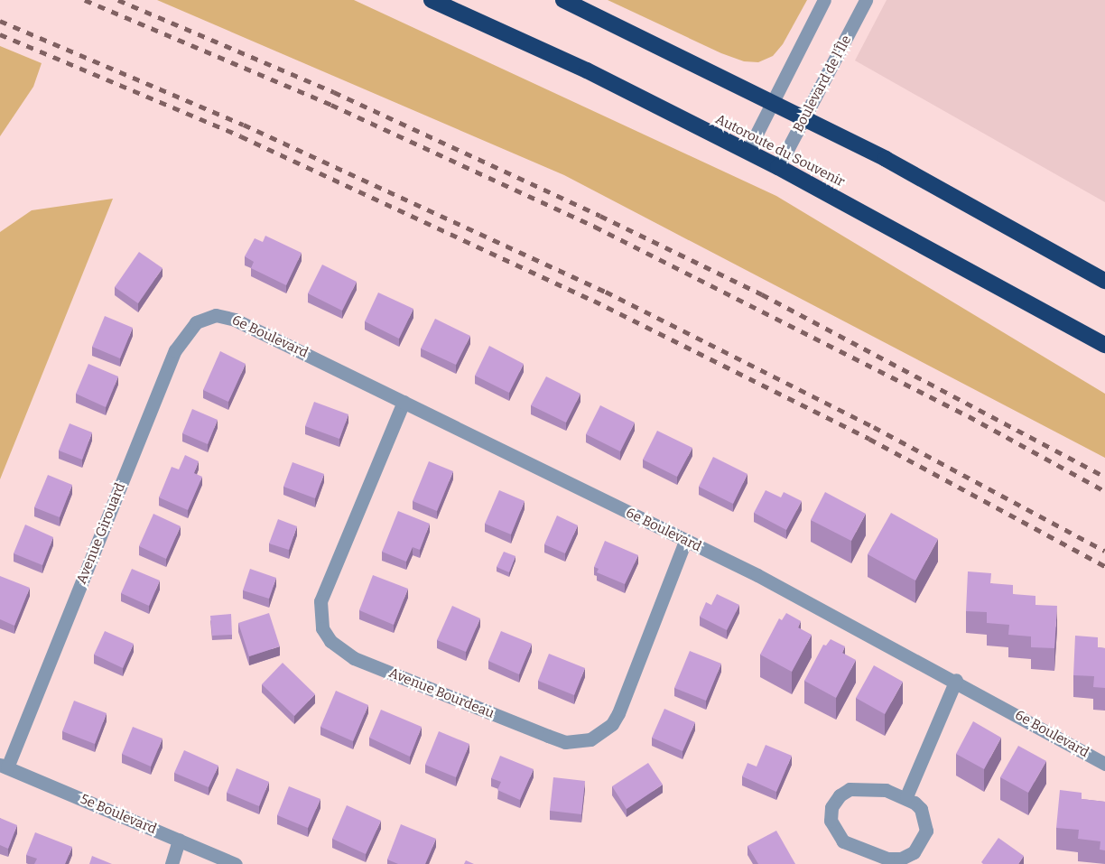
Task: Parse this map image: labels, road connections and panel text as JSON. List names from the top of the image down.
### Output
{
  "streets": {
    "highway": ["Autoroute du Souvenir"],
    "street": [
      "Boulevard de l'Île",
      "6e Boulevard",
      "Avenue Girouard",
      "Avenue Bourdeau",
      "5e Boulevard"
    ]
  },
  "crossings": [
    ["Boulevard de l'Île", "Autoroute du Souvenir"],
    ["6e Boulevard", "Avenue Girouard"],
    ["6e Boulevard", "Avenue Bourdeau"],
    ["Avenue Girouard", "5e Boulevard"]
  ]
}
